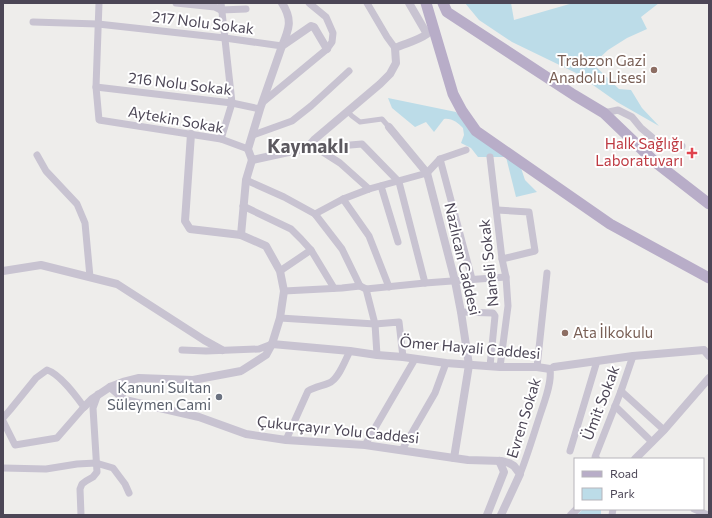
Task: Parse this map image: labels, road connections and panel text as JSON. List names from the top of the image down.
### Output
{
  "streets": {
    "street": [
      "217 Nolu Sokak",
      "216 Nolu Sokak",
      "Aytekin Sokak",
      "Nazlıcan Caddesi",
      "Naneli Sokak",
      "Ömer Hayali Caddesi",
      "Ümit Sokak",
      "Evren Sokak",
      "Çukurçayır Yolu Caddesi"
    ]
  },
  "crossings": [
    ["216 Nolu Sokak", "Aytekin Sokak"],
    ["Nazlıcan Caddesi", "Ömer Hayali Caddesi"],
    ["Nazlıcan Caddesi", "Çukurçayır Yolu Caddesi"],
    ["Naneli Sokak", "Ömer Hayali Caddesi"],
    ["Ömer Hayali Caddesi", "Ümit Sokak"],
    ["Ömer Hayali Caddesi", "Evren Sokak"],
    ["Evren Sokak", "Çukurçayır Yolu Caddesi"]
  ],
  "districts": ["Kaymaklı"],
  "places": {
    "other": ["Trabzon Gazi Anadolu Lisesi", "Ata İlkokulu", "Kanuni Sultan Süleymen Cami"],
    "health": ["Halk Sağlığı Laboratuvarı"]
  },
  "legend": ["Road", "Park"]
}
